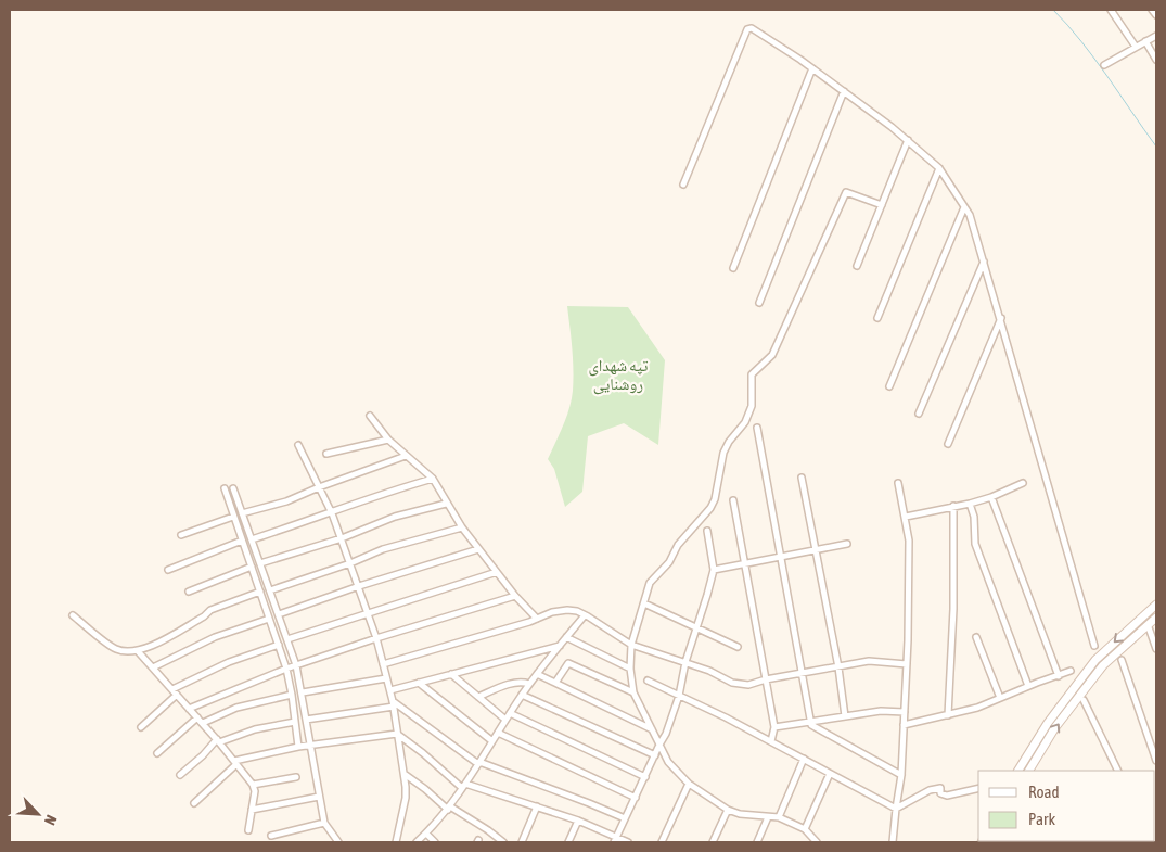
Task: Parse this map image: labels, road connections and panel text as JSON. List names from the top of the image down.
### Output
{
  "parks": ["تپه شهدای روشنایی"],
  "legend": ["Road", "Park"],
  "north": "bottom right"
}
